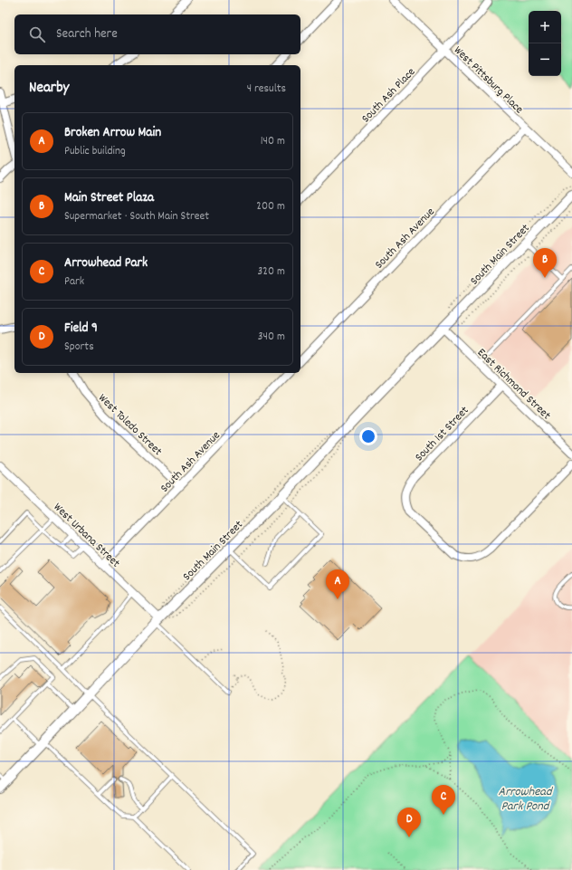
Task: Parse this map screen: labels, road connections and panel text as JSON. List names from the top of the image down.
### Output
{
  "streets": {
    "street": [
      "West Pittsburg Place",
      "South Ash Place",
      "South Ash Avenue",
      "South Main Street",
      "East Richmond Street",
      "West Toledo Street",
      "South 1st Street",
      "West Urbana Street"
    ]
  },
  "crossings": [
    ["West Pittsburg Place", "South Ash Place"],
    ["West Pittsburg Place", "South Ash Avenue"],
    ["South Ash Avenue", "West Toledo Street"],
    ["South Ash Avenue", "West Urbana Street"],
    ["South Main Street", "East Richmond Street"],
    ["South Main Street", "West Urbana Street"],
    ["East Richmond Street", "South 1st Street"]
  ],
  "water": ["Arrowhead Park Pond"],
  "page": {
    "map_buttons": ["+", "−"],
    "search": "Search here",
    "heading": ["Nearby", "4 results"],
    "list": [
      {
        "mark": "A",
        "name": "Broken Arrow Main",
        "note": "Public building",
        "value": "140 m"
      },
      {
        "mark": "B",
        "name": "Main Street Plaza",
        "note": "Supermarket · South Main Street",
        "value": "200 m"
      },
      {
        "mark": "C",
        "name": "Arrowhead Park",
        "note": "Park",
        "value": "320 m"
      },
      {
        "mark": "D",
        "name": "Field 9",
        "note": "Sports",
        "value": "340 m"
      }
    ],
    "pins": [
      "B",
      "A",
      "C",
      "D"
    ]
  }
}
